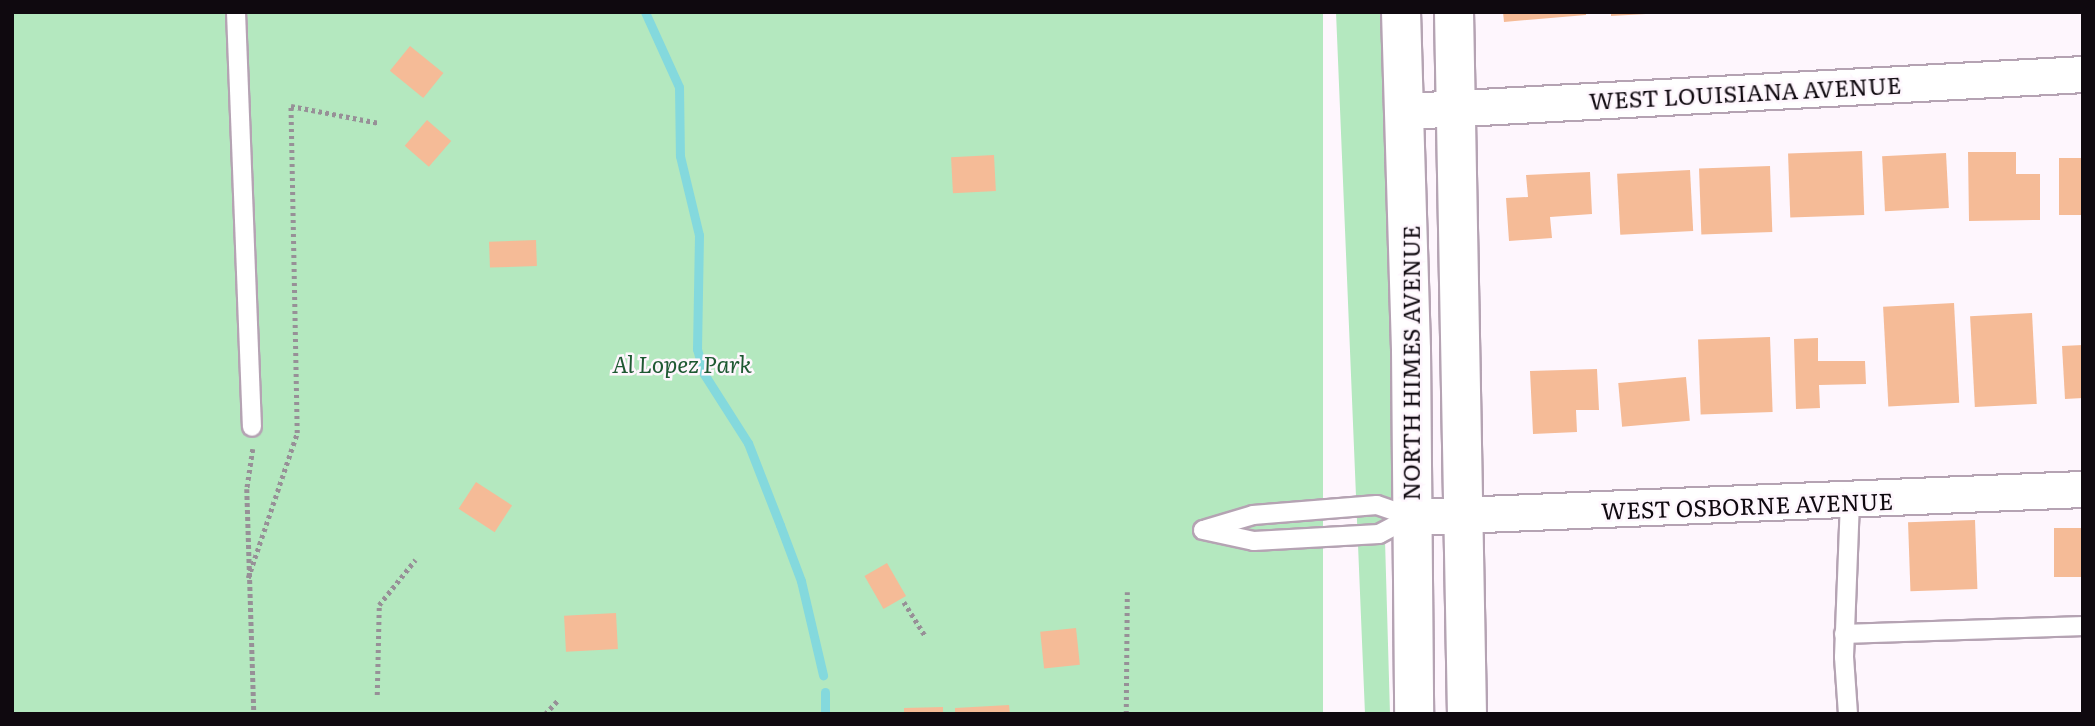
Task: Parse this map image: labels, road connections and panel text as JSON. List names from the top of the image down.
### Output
{
  "streets": {
    "street": ["WEST LOUISIANA AVENUE", "NORTH HIMES AVENUE", "WEST OSBORNE AVENUE"]
  },
  "crossings": [
    ["WEST LOUISIANA AVENUE", "NORTH HIMES AVENUE"],
    ["NORTH HIMES AVENUE", "WEST OSBORNE AVENUE"]
  ],
  "parks": ["Al Lopez Park"]
}
